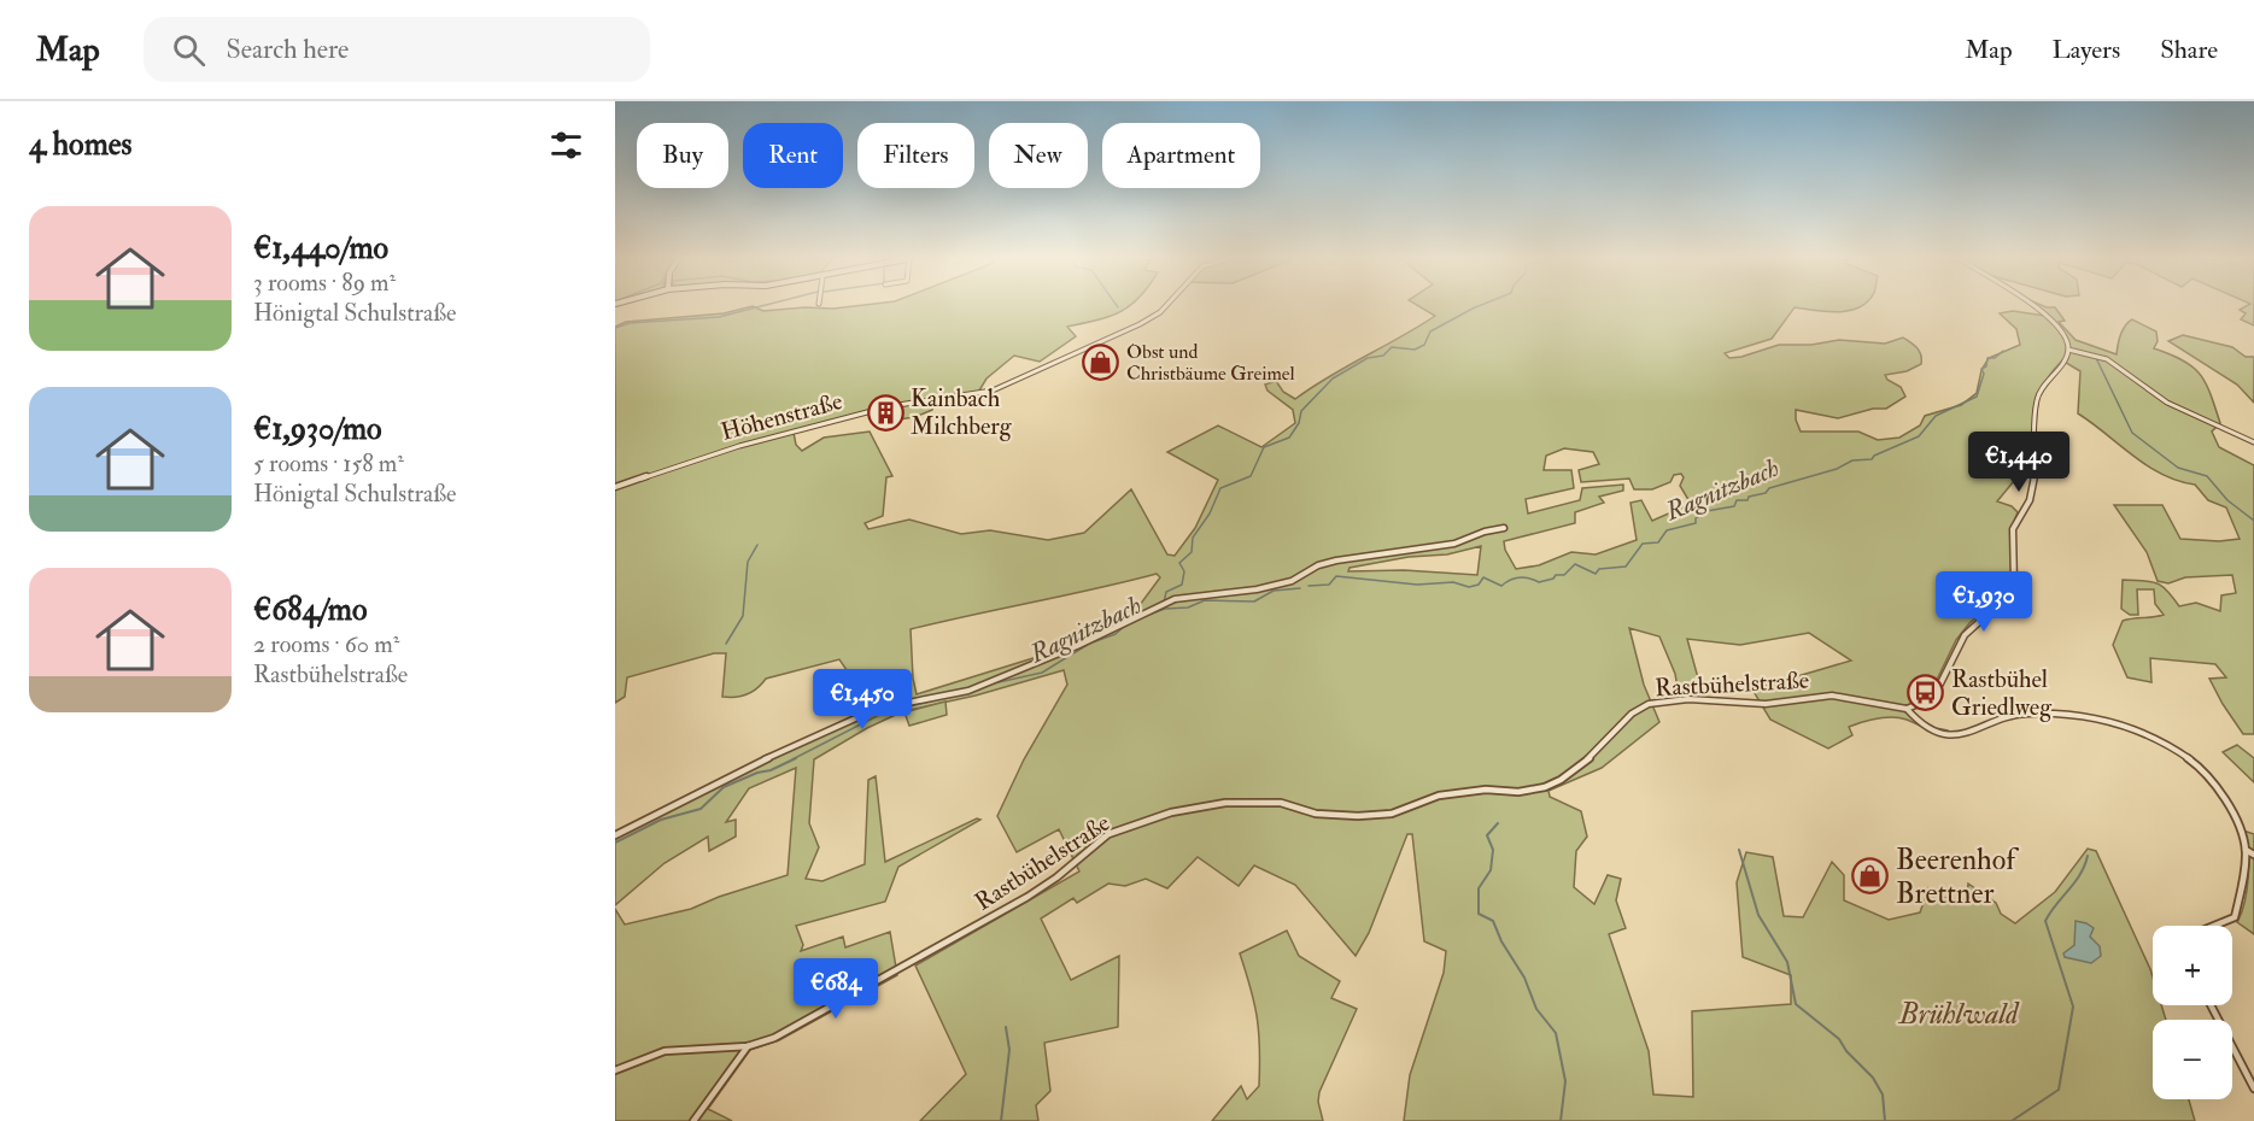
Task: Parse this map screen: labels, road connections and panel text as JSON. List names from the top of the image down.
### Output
{
  "streets": {
    "street": ["Höhenstraße", "Rastbühelstraße"]
  },
  "water": ["Ragnitzbach"],
  "parks": ["Brühlwald"],
  "places": {
    "shop": ["Obst und Christbäume Greimel", "Beerenhof Brettner"],
    "building": ["Kainbach Milchberg"],
    "bus stop": ["Rastbühel Griedlweg"]
  },
  "page": {
    "header": "Map",
    "search": "Search here",
    "nav": ["Map", "Layers", "Share"],
    "heading": "4 homes",
    "chip": [
      "Buy",
      "Rent",
      "Filters",
      "New",
      "Apartment"
    ],
    "list": [
      {
        "name": "€1,440/mo",
        "note": "3 rooms · 89 m² · Hönigtal Schulstraße"
      },
      {
        "name": "€1,930/mo",
        "note": "5 rooms · 158 m² · Hönigtal Schulstraße"
      },
      {
        "name": "€684/mo",
        "note": "2 rooms · 60 m² · Rastbühelstraße"
      }
    ],
    "price": [
      "€1,440",
      "€1,930",
      "€1,450",
      "€684"
    ],
    "map_buttons": ["+", "−"]
  }
}
